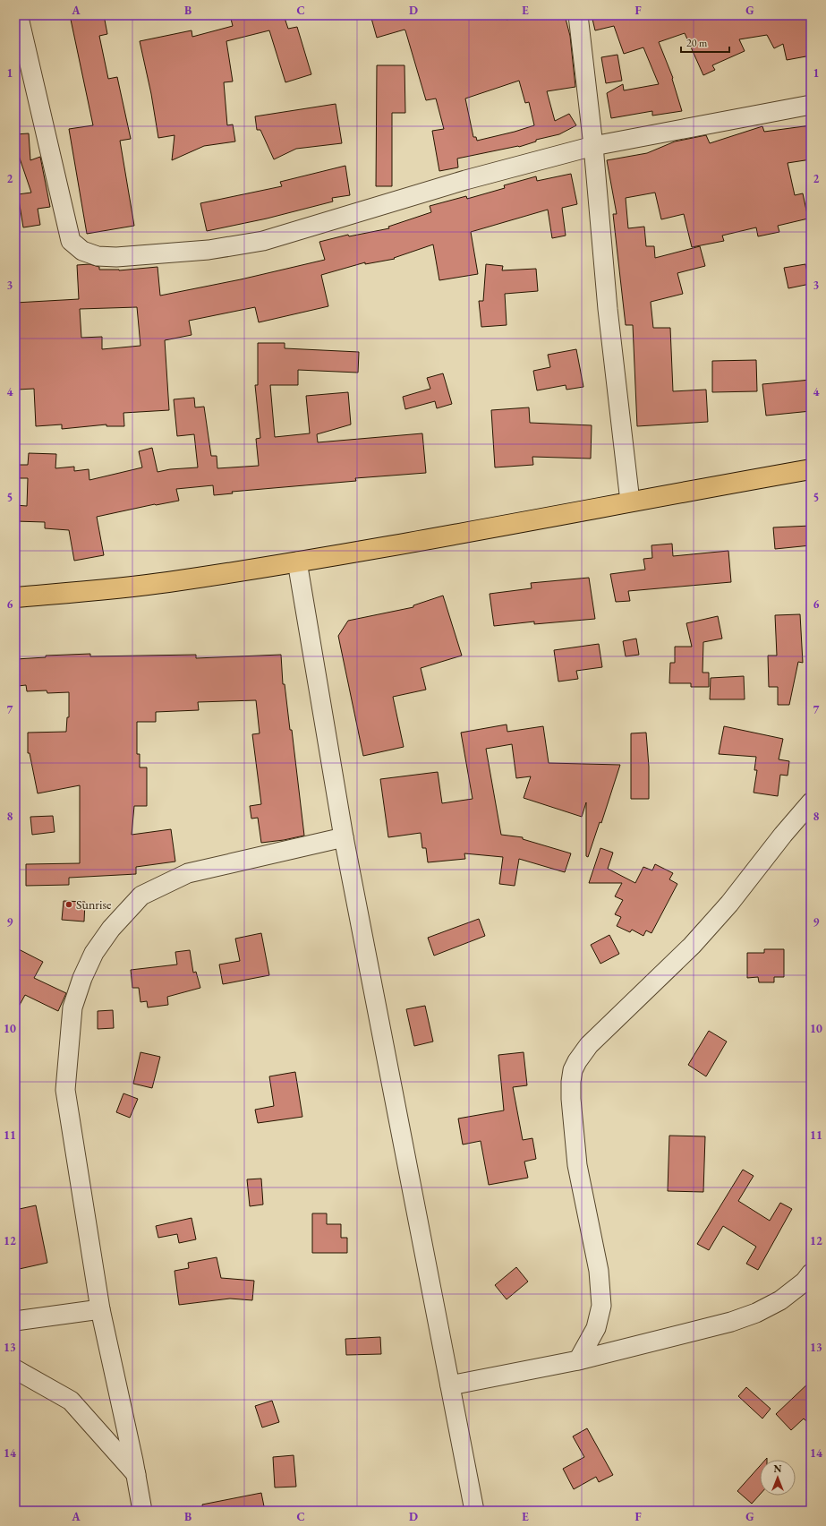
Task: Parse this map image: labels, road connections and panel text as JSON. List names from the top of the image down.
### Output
{
  "places": ["Sunrise"],
  "scale_bar": "20 m",
  "north": "top",
  "grid": {
    "columns": [
      "A",
      "B",
      "C",
      "D",
      "E",
      "F",
      "G"
    ],
    "rows": [
      "1",
      "2",
      "3",
      "4",
      "5",
      "6",
      "7",
      "8",
      "9",
      "10",
      "11",
      "12",
      "13",
      "14"
    ]
  }
}
